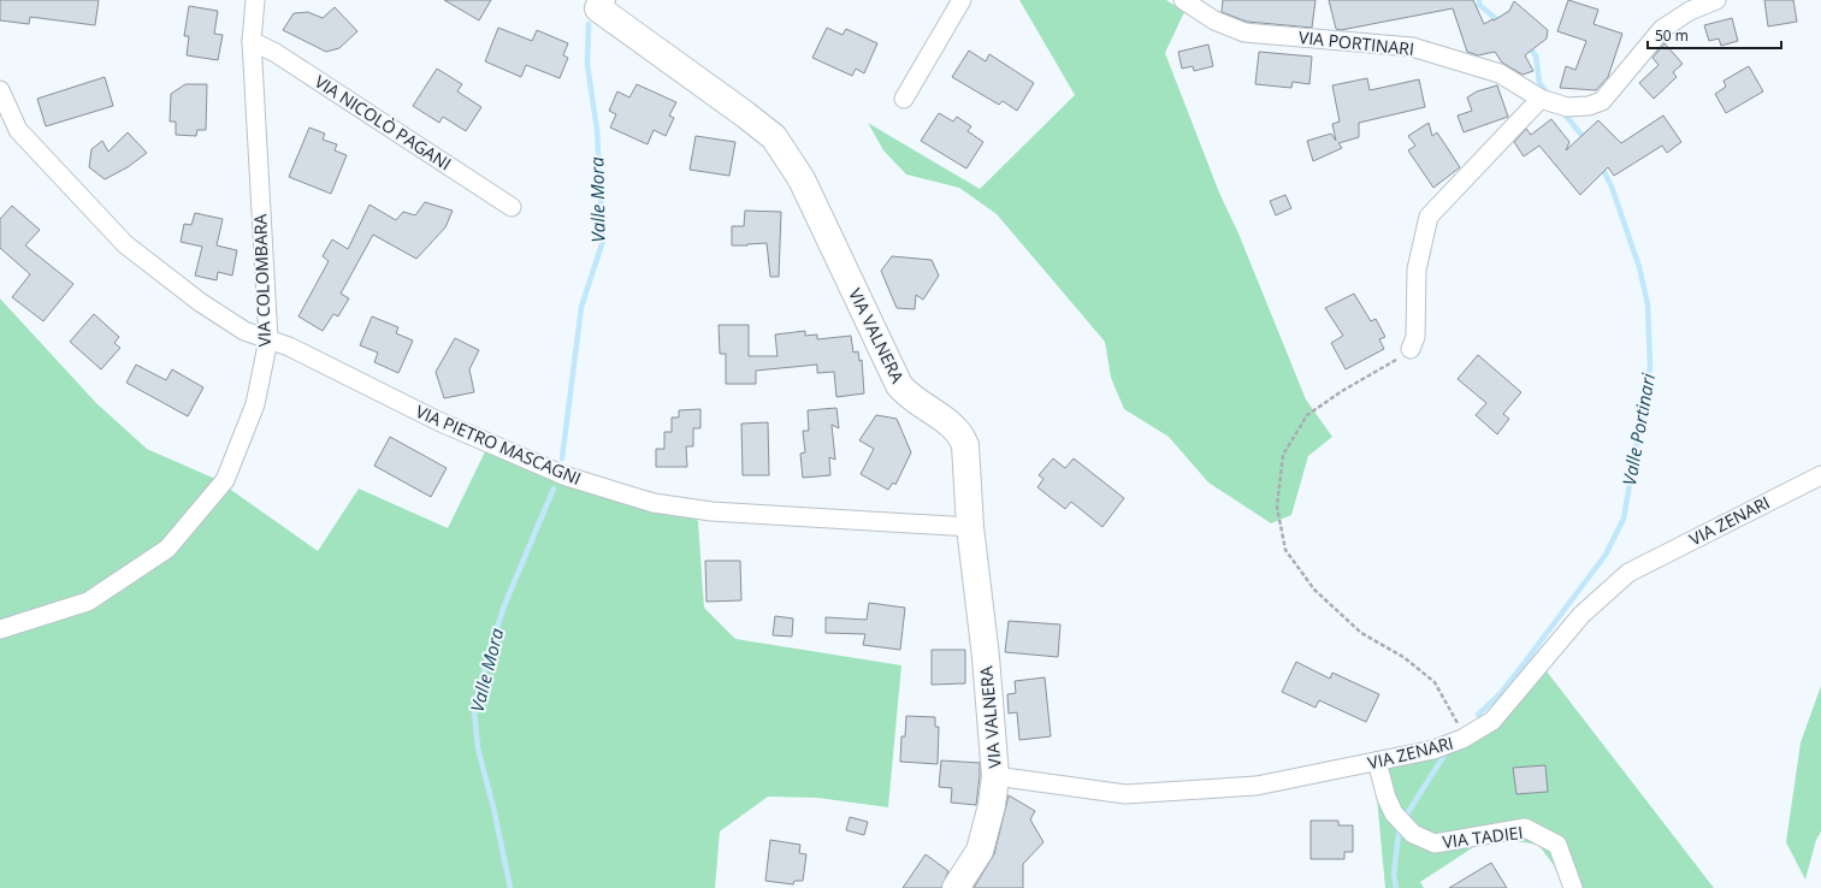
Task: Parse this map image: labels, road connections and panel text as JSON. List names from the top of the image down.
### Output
{
  "streets": {
    "street": [
      "VIA PORTINARI",
      "VIA NICOLÒ PAGANI",
      "VIA COLOMBARA",
      "VIA VALNERA",
      "VIA PIETRO MASCAGNI",
      "VIA ZENARI",
      "VIA TADIEI"
    ]
  },
  "crossings": [
    ["VIA NICOLÒ PAGANI", "VIA COLOMBARA"],
    ["VIA COLOMBARA", "VIA PIETRO MASCAGNI"],
    ["VIA VALNERA", "VIA PIETRO MASCAGNI"],
    ["VIA VALNERA", "VIA ZENARI"],
    ["VIA ZENARI", "VIA TADIEI"]
  ],
  "water": ["Valle Mora", "Valle Portinari"],
  "scale_bar": "50 m"
}
